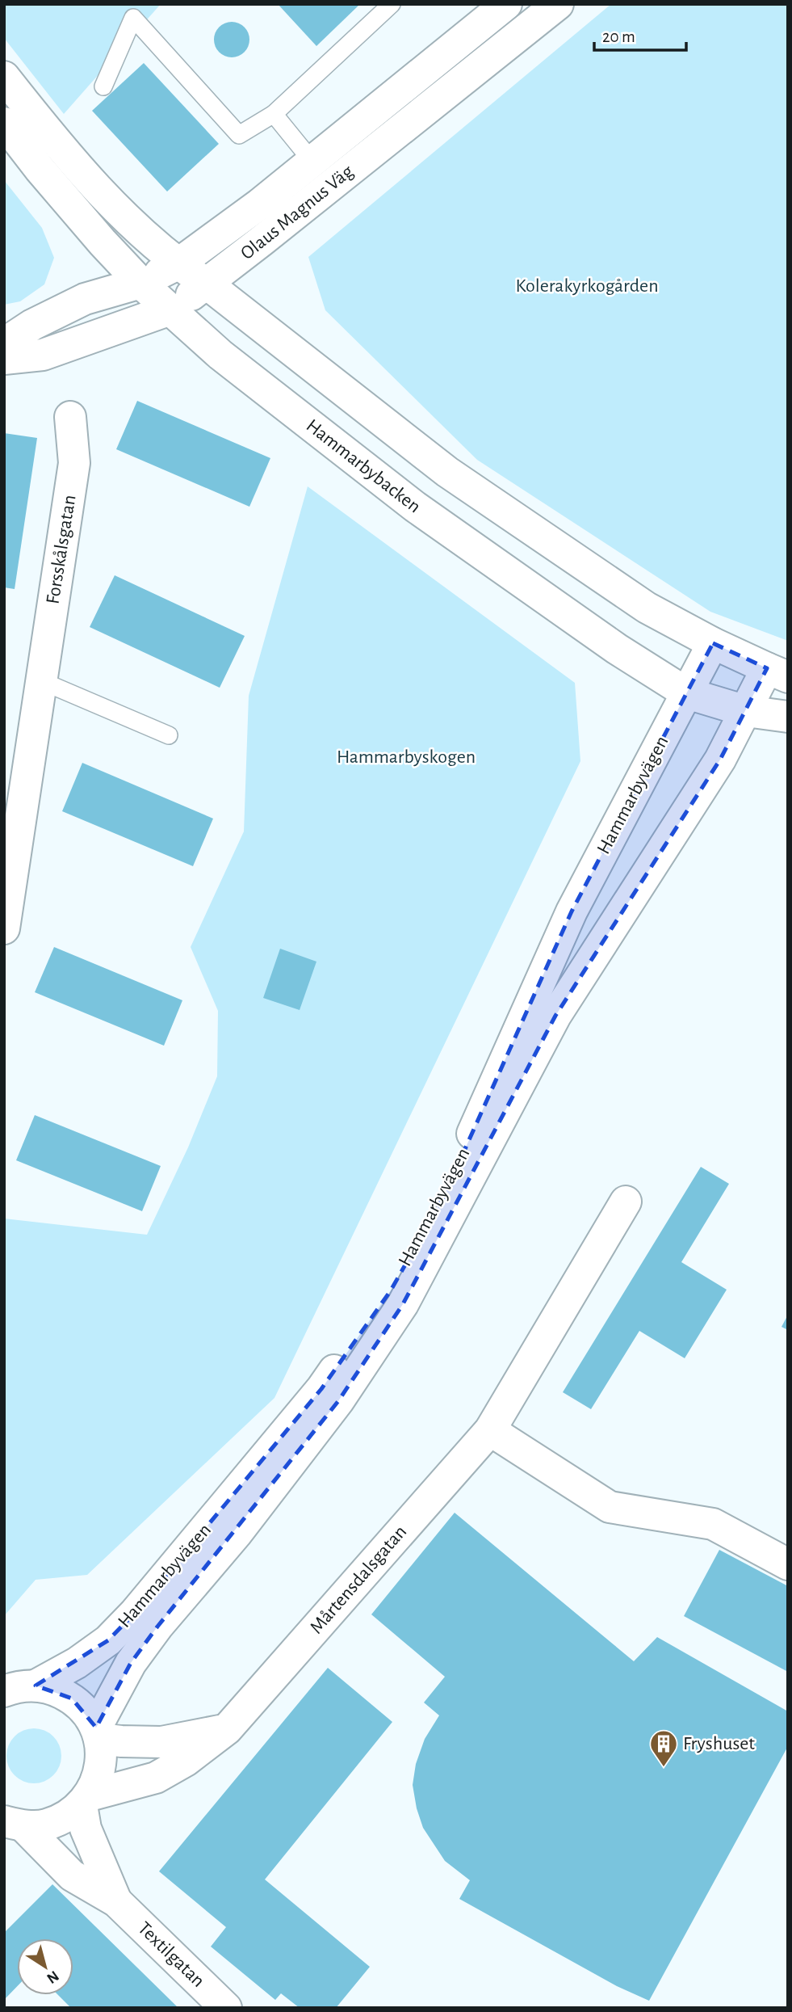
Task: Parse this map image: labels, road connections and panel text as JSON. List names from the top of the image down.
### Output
{
  "streets": {
    "main road": [
      "Olaus Magnus Väg",
      "Hammarbybacken",
      "Forsskålsgatan",
      "Hammarbyvägen",
      "Mårtensdalsgatan",
      "Textilgatan"
    ]
  },
  "crossings": [
    ["Olaus Magnus Väg", "Hammarbybacken"],
    ["Hammarbybacken", "Hammarbyvägen"],
    ["Mårtensdalsgatan", "Textilgatan"]
  ],
  "parks": ["Kolerakyrkogården", "Hammarbyskogen"],
  "places": {
    "building": ["Fryshuset"]
  },
  "scale_bar": "20 m",
  "north": "bottom right"
}
